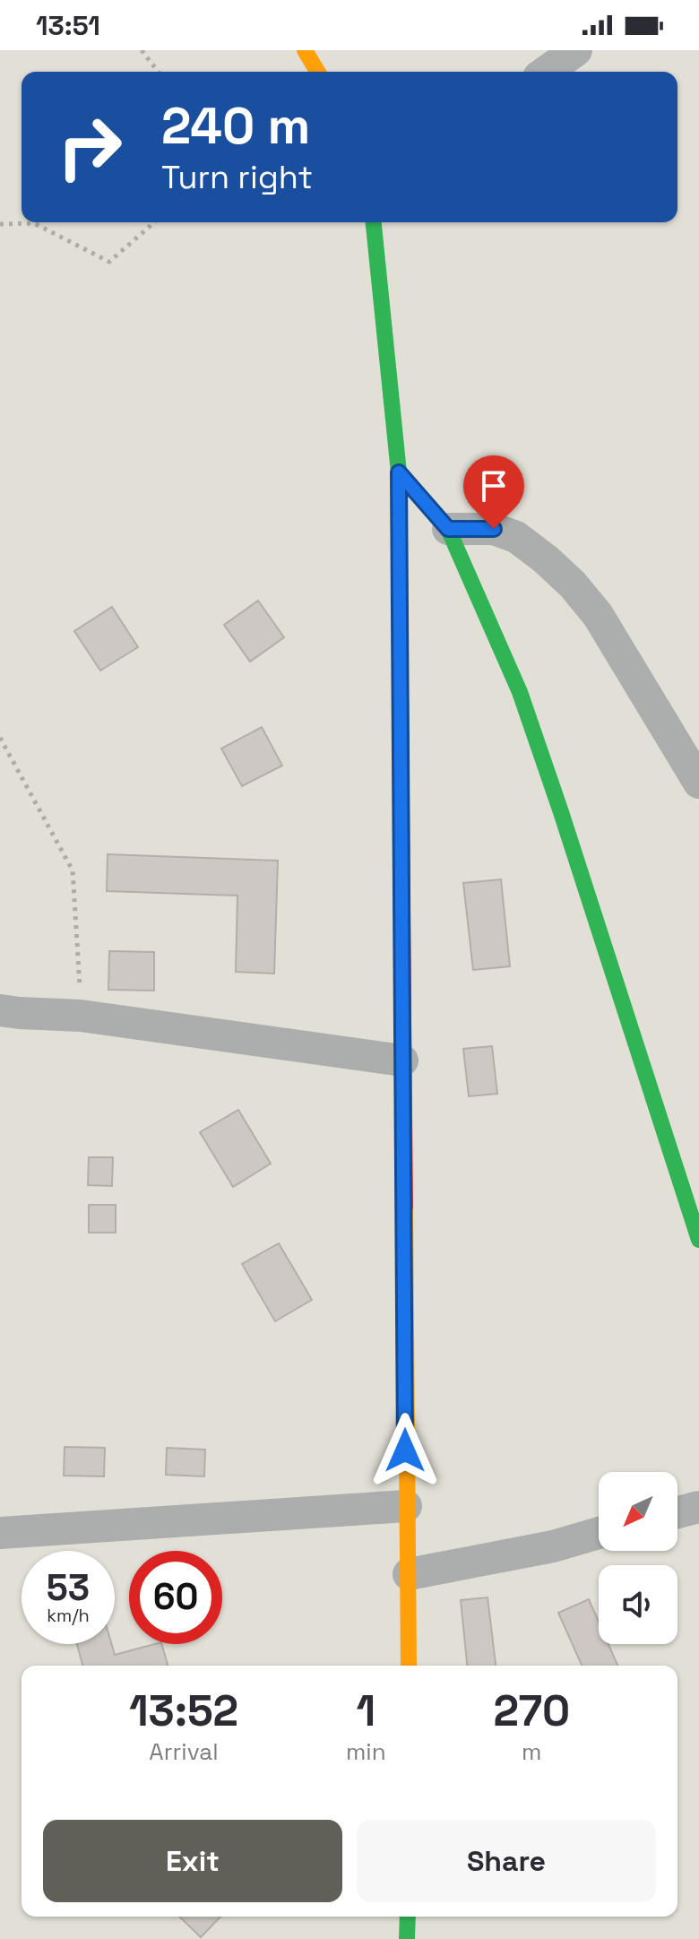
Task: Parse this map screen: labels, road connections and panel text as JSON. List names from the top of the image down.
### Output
{
  "north": "bottom left",
  "page": {
    "status": "13:51",
    "turn": ["240 m", "Turn right"],
    "speed": "53 km/h",
    "limit": "60",
    "eta": [
      "13:52",
      "Arrival",
      "1",
      "min",
      "270",
      "m"
    ],
    "buttons": ["Exit", "Share"]
  }
}
